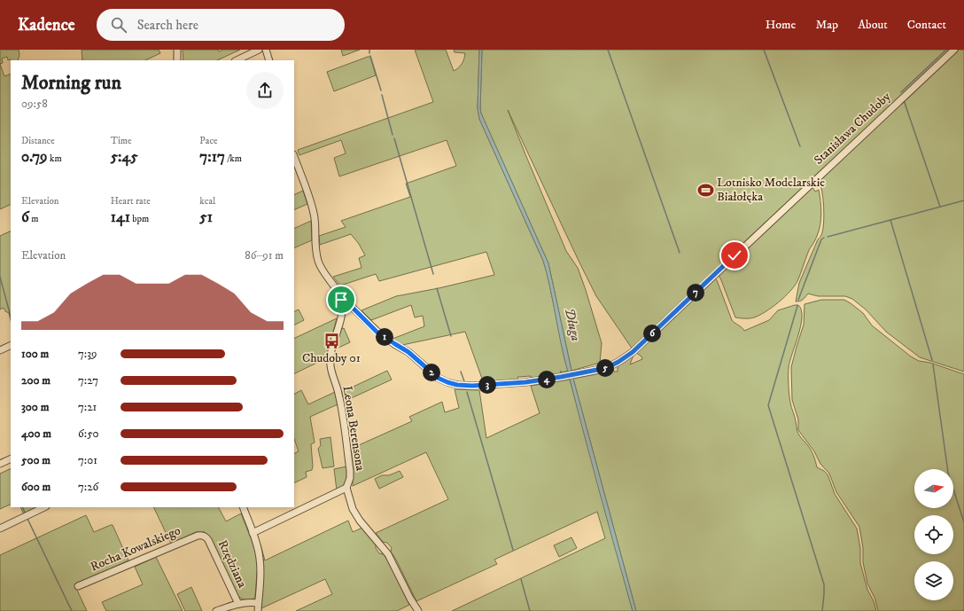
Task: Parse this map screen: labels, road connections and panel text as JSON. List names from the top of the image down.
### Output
{
  "streets": {
    "street": [
      "Stanisława Chudoby",
      "Leona Berensona",
      "Rocha Kowalskiego",
      "Rzędziana"
    ]
  },
  "crossings": [
    ["Stanisława Chudoby", "Leona Berensona"],
    ["Rocha Kowalskiego", "Rzędziana"]
  ],
  "water": ["Długa"],
  "places": {
    "sports": ["Lotnisko Modelarskie Białołęka"],
    "bus stop": ["Chudoby 01"]
  },
  "north": "right",
  "page": {
    "header": "Kadence",
    "search": "Search here",
    "nav": [
      "Home",
      "Map",
      "About",
      "Contact"
    ],
    "heading": ["Morning run", "09:58"],
    "stats": [
      ["Distance", "0.79 km"],
      ["Time", "5:45"],
      ["Pace", "7:17 /km"],
      ["Elevation", "6 m"],
      ["Heart rate", "141 bpm"],
      ["kcal", "51"]
    ],
    "chart": ["Elevation", "86–91 m"],
    "pins": [
      "7",
      "6",
      "1",
      "5",
      "2",
      "4",
      "3"
    ],
    "list": [
      {
        "name": "100 m",
        "note": "7:39"
      },
      {
        "name": "200 m",
        "note": "7:27"
      },
      {
        "name": "300 m",
        "note": "7:21"
      },
      {
        "name": "400 m",
        "note": "6:50"
      },
      {
        "name": "500 m",
        "note": "7:01"
      },
      {
        "name": "600 m",
        "note": "7:26"
      }
    ]
  }
}
